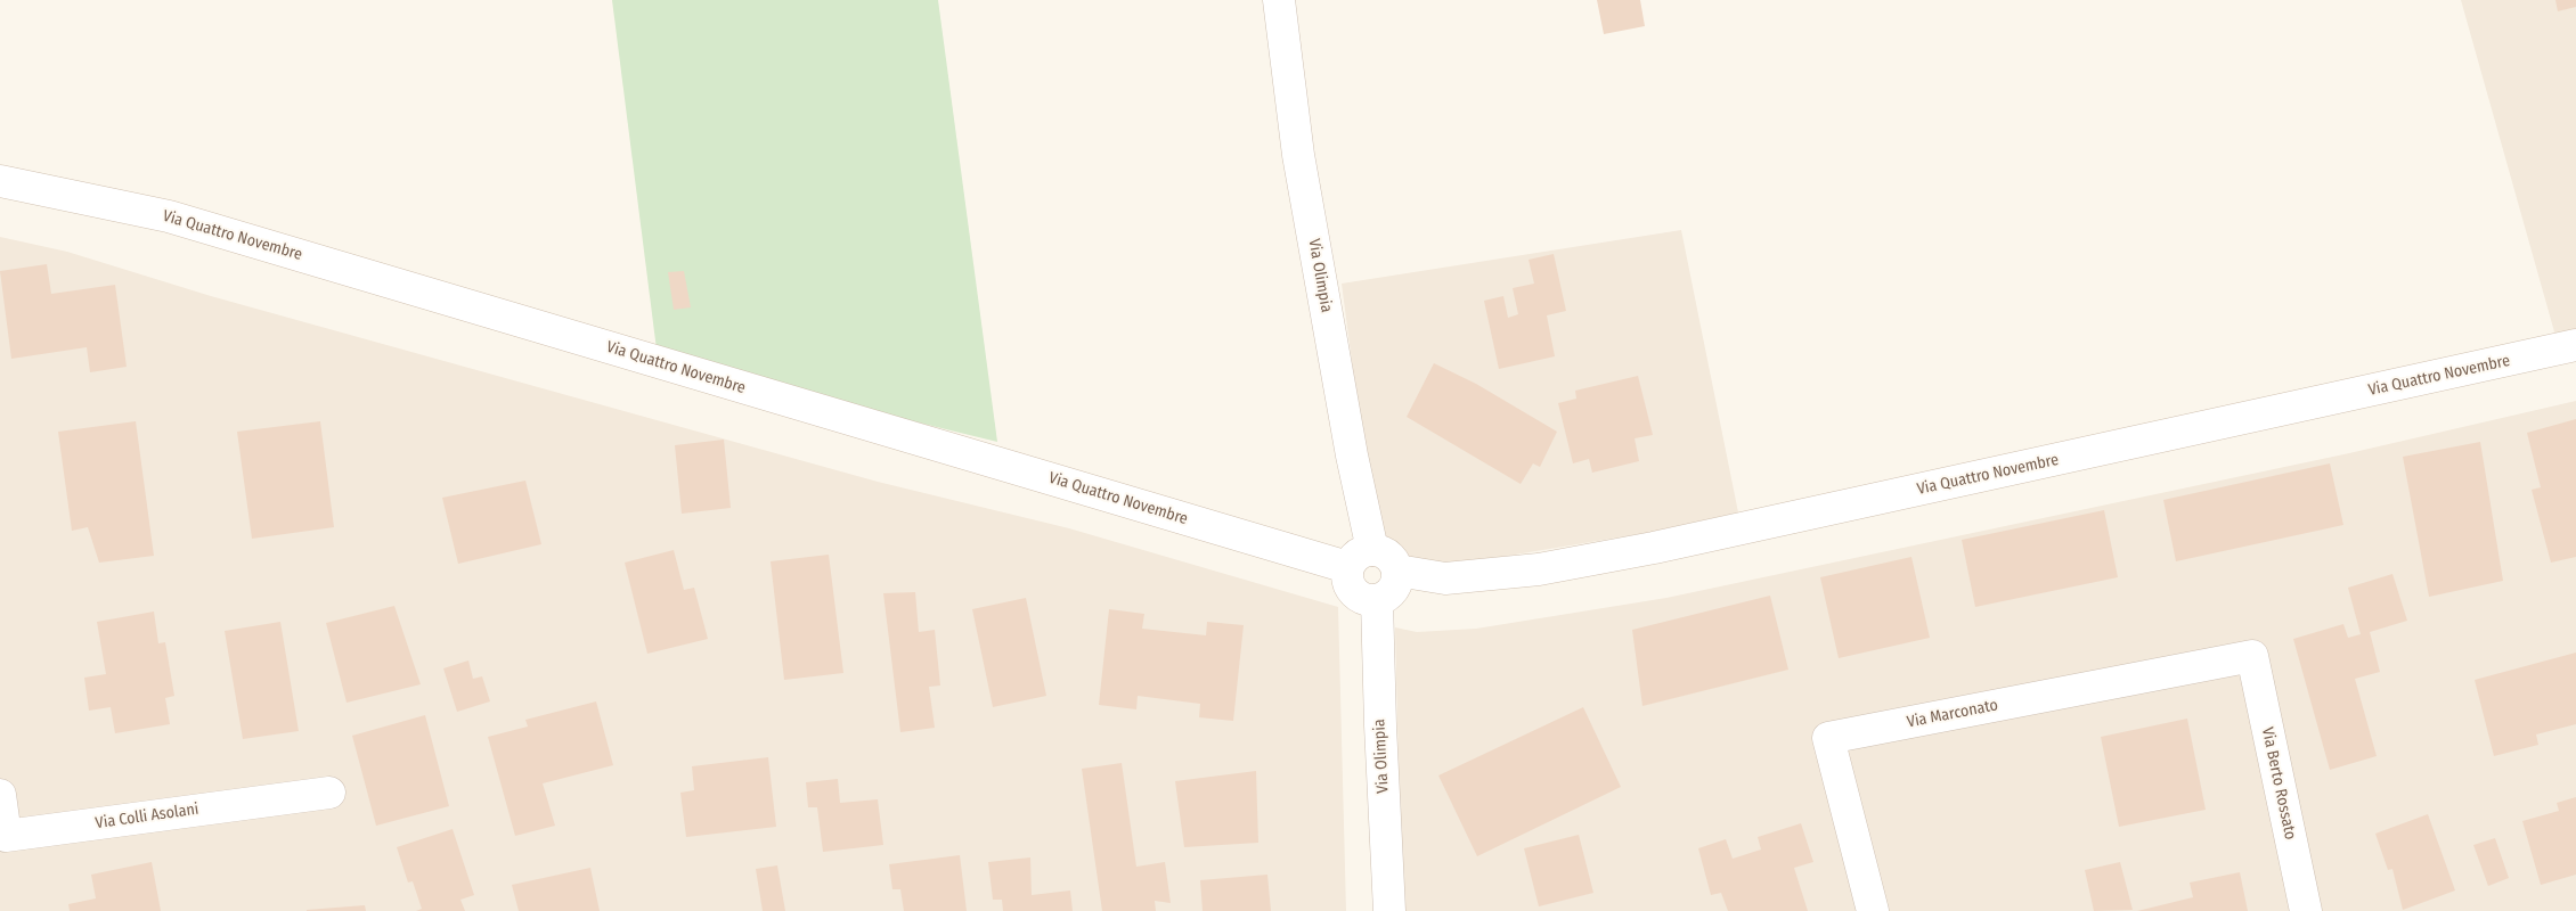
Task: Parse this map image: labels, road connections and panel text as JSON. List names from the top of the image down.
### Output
{
  "streets": {
    "main road": [
      "Via Quattro Novembre",
      "Via Olimpia",
      "Via Marconato",
      "Via Berto Rossato",
      "Via Colli Asolani"
    ]
  },
  "crossings": [
    ["Via Quattro Novembre", "Via Olimpia"],
    ["Via Marconato", "Via Berto Rossato"]
  ]
}
